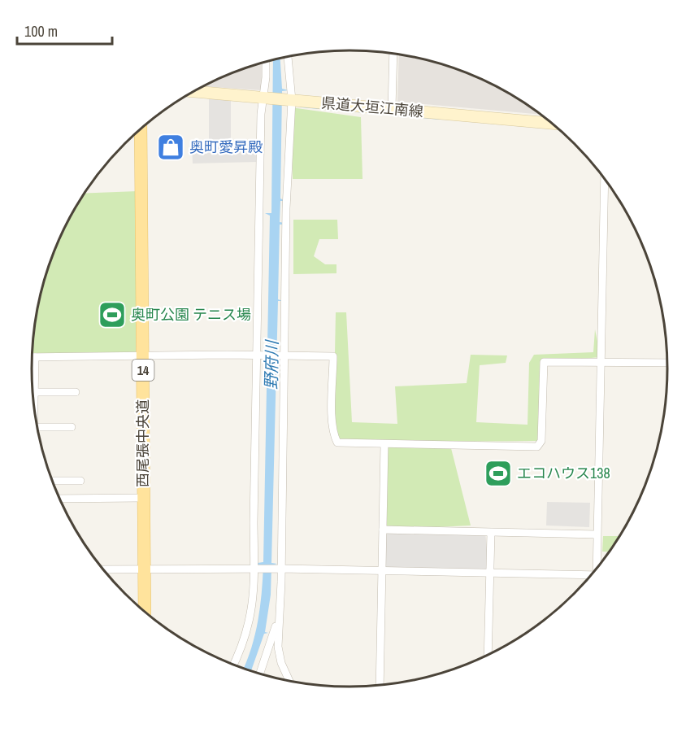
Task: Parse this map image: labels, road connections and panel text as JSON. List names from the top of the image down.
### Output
{
  "streets": {
    "main road": ["県道大垣江南線", "14", "西尾張中央道"]
  },
  "water": ["野府川"],
  "places": {
    "shop": ["奥町愛昇殿"],
    "sports": ["奥町公園 テニス場", "エコハウス138"]
  },
  "scale_bar": "100 m"
}
